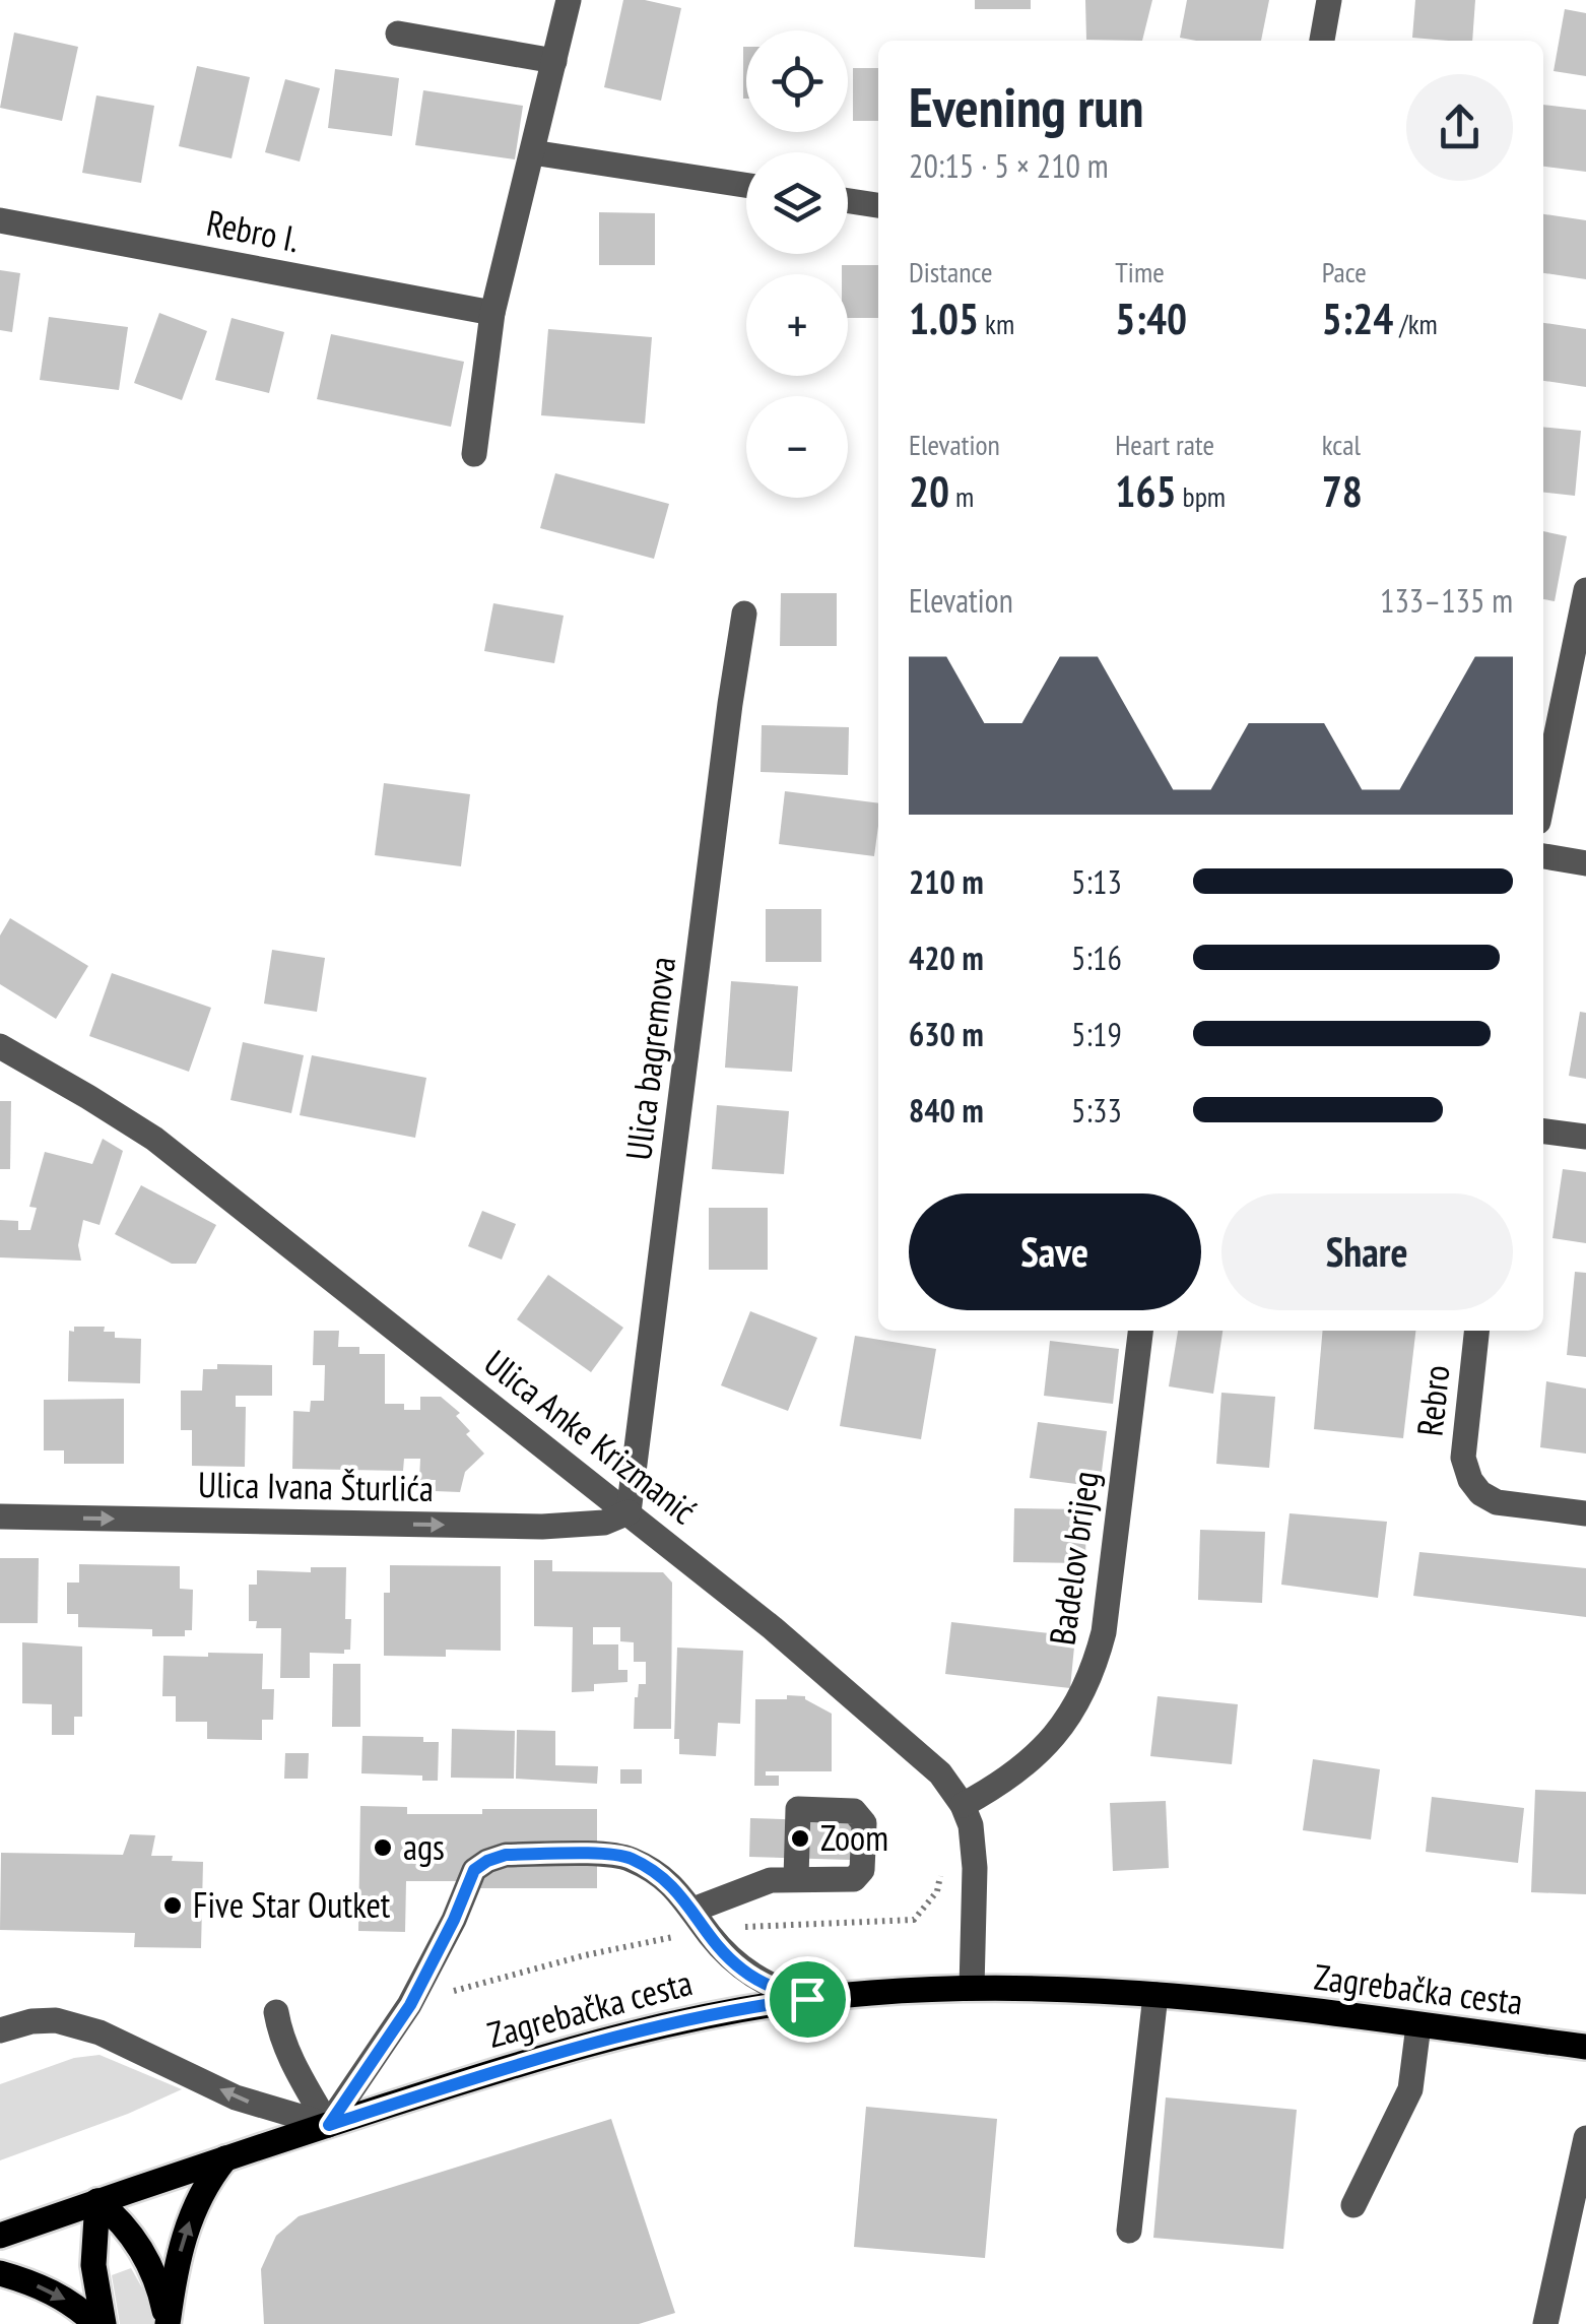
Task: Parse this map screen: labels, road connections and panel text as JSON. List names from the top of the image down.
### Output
{
  "streets": {
    "main road": ["Zagrebačka cesta"],
    "street": [
      "Rebro I.",
      "Ulica bagremova",
      "Rebro",
      "Ulica Anke Krizmanić",
      "Ulica Ivana Šturlića",
      "Badelov brijeg"
    ]
  },
  "crossings": [
    ["Ulica bagremova", "Ulica Anke Krizmanić"],
    ["Ulica bagremova", "Ulica Ivana Šturlića"],
    ["Ulica Anke Krizmanić", "Ulica Ivana Šturlića"],
    ["Ulica Anke Krizmanić", "Badelov brijeg"],
    ["Ulica Anke Krizmanić", "Zagrebačka cesta"]
  ],
  "one_way": ["Ulica Ivana Šturlića"],
  "places": ["Zoom", "ags", "Five Star Outket"],
  "page": {
    "map_buttons": ["+", "−"],
    "heading": ["Evening run", "20:15 · 5 × 210 m"],
    "stats": [
      ["Distance", "1.05 km"],
      ["Time", "5:40"],
      ["Pace", "5:24 /km"],
      ["Elevation", "20 m"],
      ["Heart rate", "165 bpm"],
      ["kcal", "78"]
    ],
    "chart": ["Elevation", "133–135 m"],
    "list": [
      {
        "name": "210 m",
        "note": "5:13"
      },
      {
        "name": "420 m",
        "note": "5:16"
      },
      {
        "name": "630 m",
        "note": "5:19"
      },
      {
        "name": "840 m",
        "note": "5:33"
      }
    ],
    "buttons": ["Save", "Share"]
  }
}
